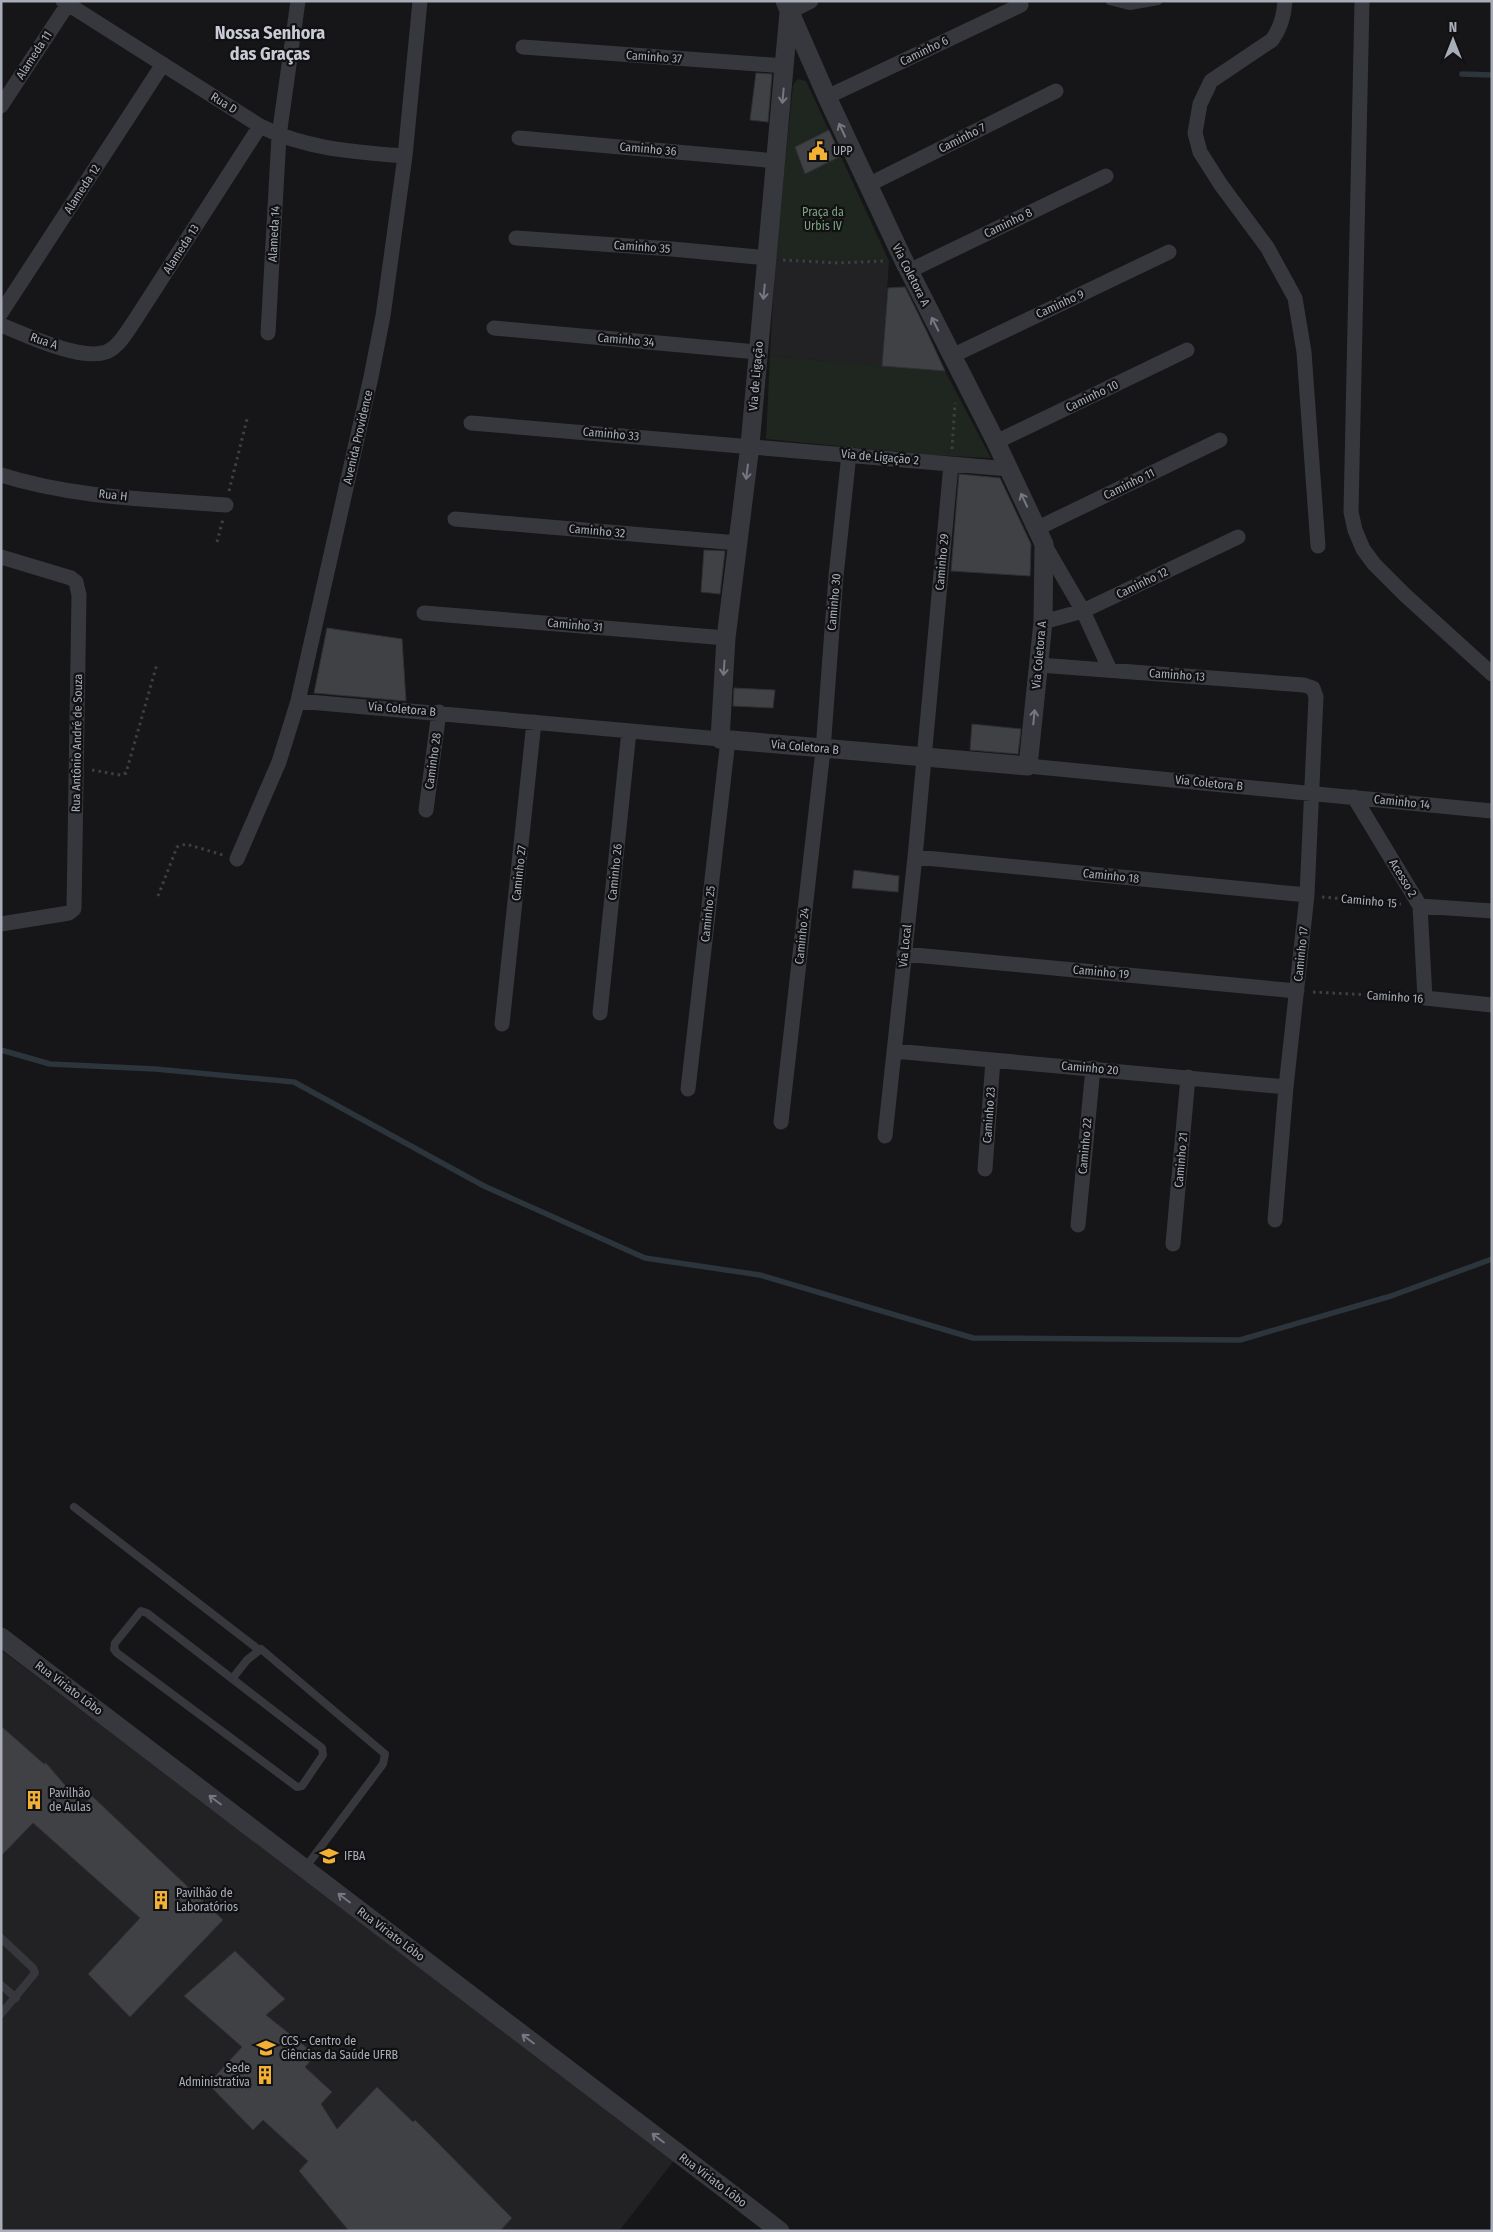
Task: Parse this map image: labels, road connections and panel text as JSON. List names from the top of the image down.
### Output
{
  "streets": {
    "street": [
      "Caminho 6",
      "Alameda 11",
      "Caminho 37",
      "Rua D",
      "Caminho 7",
      "Caminho 36",
      "Alameda 12",
      "Caminho 8",
      "Alameda 14",
      "Caminho 35",
      "Alameda 13",
      "Via Coletora A",
      "Caminho 9",
      "Caminho 34",
      "Rua A",
      "Via de Ligação",
      "Caminho 10",
      "Caminho 33",
      "Avenida Providence",
      "Via de Ligação 2",
      "Caminho 11",
      "Rua H",
      "Caminho 32",
      "Caminho 29",
      "Caminho 12",
      "Caminho 30",
      "Caminho 31",
      "Caminho 13",
      "Via Coletora B",
      "Rua Antônio André de Souza",
      "Caminho 28",
      "Caminho 14",
      "Caminho 26",
      "Caminho 27",
      "Caminho 18",
      "Acesso 2",
      "Caminho 25",
      "Caminho 24",
      "Via Local",
      "Caminho 17",
      "Caminho 19",
      "Caminho 16",
      "Caminho 20",
      "Caminho 23",
      "Caminho 22",
      "Caminho 21",
      "Rua Viriato Lôbo"
    ],
    "path": ["Caminho 15"]
  },
  "crossings": [
    ["Caminho 6", "Via Coletora A"],
    ["Alameda 11", "Rua D"],
    ["Caminho 37", "Via de Ligação"],
    ["Rua D", "Alameda 12"],
    ["Rua D", "Alameda 14"],
    ["Rua D", "Alameda 13"],
    ["Rua D", "Avenida Providence"],
    ["Caminho 7", "Via Coletora A"],
    ["Caminho 36", "Via de Ligação"],
    ["Caminho 8", "Via Coletora A"],
    ["Caminho 35", "Via de Ligação"],
    ["Alameda 13", "Rua A"],
    ["Via Coletora A", "Caminho 9"],
    ["Via Coletora A", "Via de Ligação"],
    ["Via Coletora A", "Caminho 10"],
    ["Via Coletora A", "Via de Ligação 2"],
    ["Via Coletora A", "Caminho 11"],
    ["Via Coletora A", "Caminho 12"],
    ["Via Coletora A", "Caminho 13"],
    ["Via Coletora A", "Via Coletora B"],
    ["Caminho 34", "Via de Ligação"],
    ["Via de Ligação", "Caminho 33"],
    ["Via de Ligação", "Via de Ligação 2"],
    ["Via de Ligação", "Caminho 32"],
    ["Via de Ligação", "Caminho 31"],
    ["Via de Ligação", "Via Coletora B"],
    ["Via de Ligação", "Caminho 25"],
    ["Caminho 33", "Via de Ligação 2"],
    ["Avenida Providence", "Via Coletora B"],
    ["Via de Ligação 2", "Caminho 29"],
    ["Via de Ligação 2", "Caminho 30"],
    ["Caminho 29", "Via Coletora B"],
    ["Caminho 29", "Via Local"],
    ["Caminho 30", "Via Coletora B"],
    ["Caminho 30", "Caminho 24"],
    ["Caminho 13", "Caminho 17"],
    ["Via Coletora B", "Caminho 28"],
    ["Via Coletora B", "Caminho 14"],
    ["Via Coletora B", "Caminho 26"],
    ["Via Coletora B", "Caminho 27"],
    ["Via Coletora B", "Caminho 25"],
    ["Via Coletora B", "Caminho 24"],
    ["Via Coletora B", "Via Local"],
    ["Via Coletora B", "Caminho 17"],
    ["Caminho 14", "Acesso 2"],
    ["Caminho 14", "Caminho 17"],
    ["Caminho 18", "Caminho 15"],
    ["Caminho 18", "Via Local"],
    ["Caminho 18", "Caminho 17"],
    ["Acesso 2", "Caminho 15"],
    ["Acesso 2", "Caminho 16"],
    ["Caminho 15", "Caminho 17"],
    ["Via Local", "Caminho 19"],
    ["Via Local", "Caminho 20"],
    ["Caminho 17", "Caminho 19"],
    ["Caminho 17", "Caminho 16"],
    ["Caminho 17", "Caminho 20"],
    ["Caminho 19", "Caminho 16"],
    ["Caminho 20", "Caminho 23"],
    ["Caminho 20", "Caminho 22"],
    ["Caminho 20", "Caminho 21"]
  ],
  "one_way": ["Via Coletora A", "Via de Ligação", "Rua Viriato Lôbo"],
  "districts": ["Nossa Senhora das Graças"],
  "parks": ["Praça da Urbis IV"],
  "places": {
    "public building": ["UPP"],
    "building": ["Pavilhão de Aulas", "Pavilhão de Laboratórios", "Sede Administrativa"],
    "school or university": ["IFBA", "CCS - Centro de Ciências da Saúde UFRB"]
  },
  "north": "top"
}
